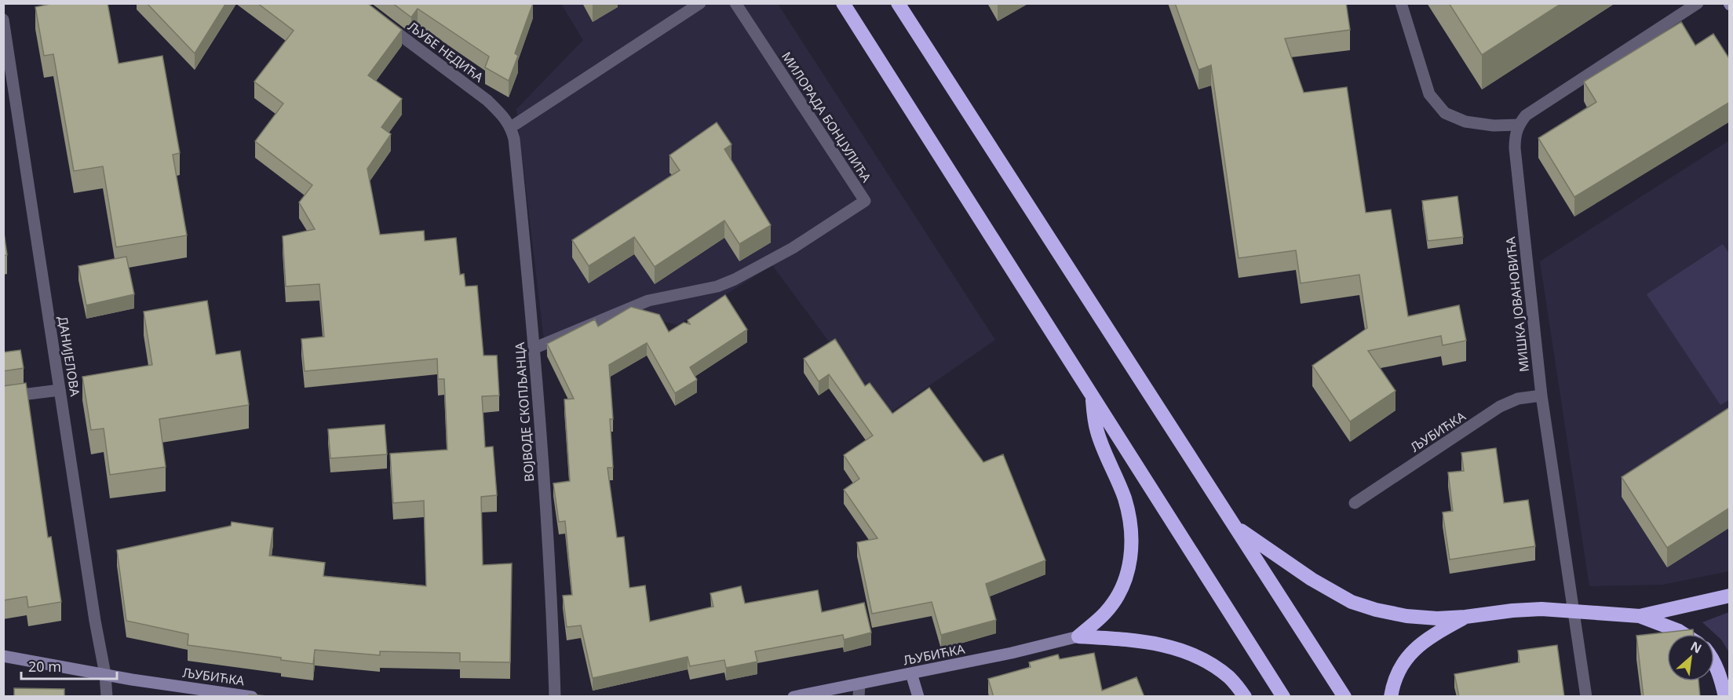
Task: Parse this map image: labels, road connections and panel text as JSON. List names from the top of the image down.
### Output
{
  "streets": {
    "street": [
      "ЉУБЕ НЕДИЋА",
      "МИЛОРАДА БОНЏУЛИЋА",
      "МИШКА ЈОВАНОВИЋА",
      "ДАНИЈЕЛОВА",
      "ВОЈВОДЕ СКОПЉАНЦА",
      "ЉУБИЋКА"
    ]
  },
  "crossings": [
    ["ЉУБЕ НЕДИЋА", "ВОЈВОДЕ СКОПЉАНЦА"],
    ["МИЛОРАДА БОНЏУЛИЋА", "ВОЈВОДЕ СКОПЉАНЦА"],
    ["МИШКА ЈОВАНОВИЋА", "ЉУБИЋКА"],
    ["ДАНИЈЕЛОВА", "ЉУБИЋКА"]
  ],
  "scale_bar": "20 m",
  "north": "top right"
}
